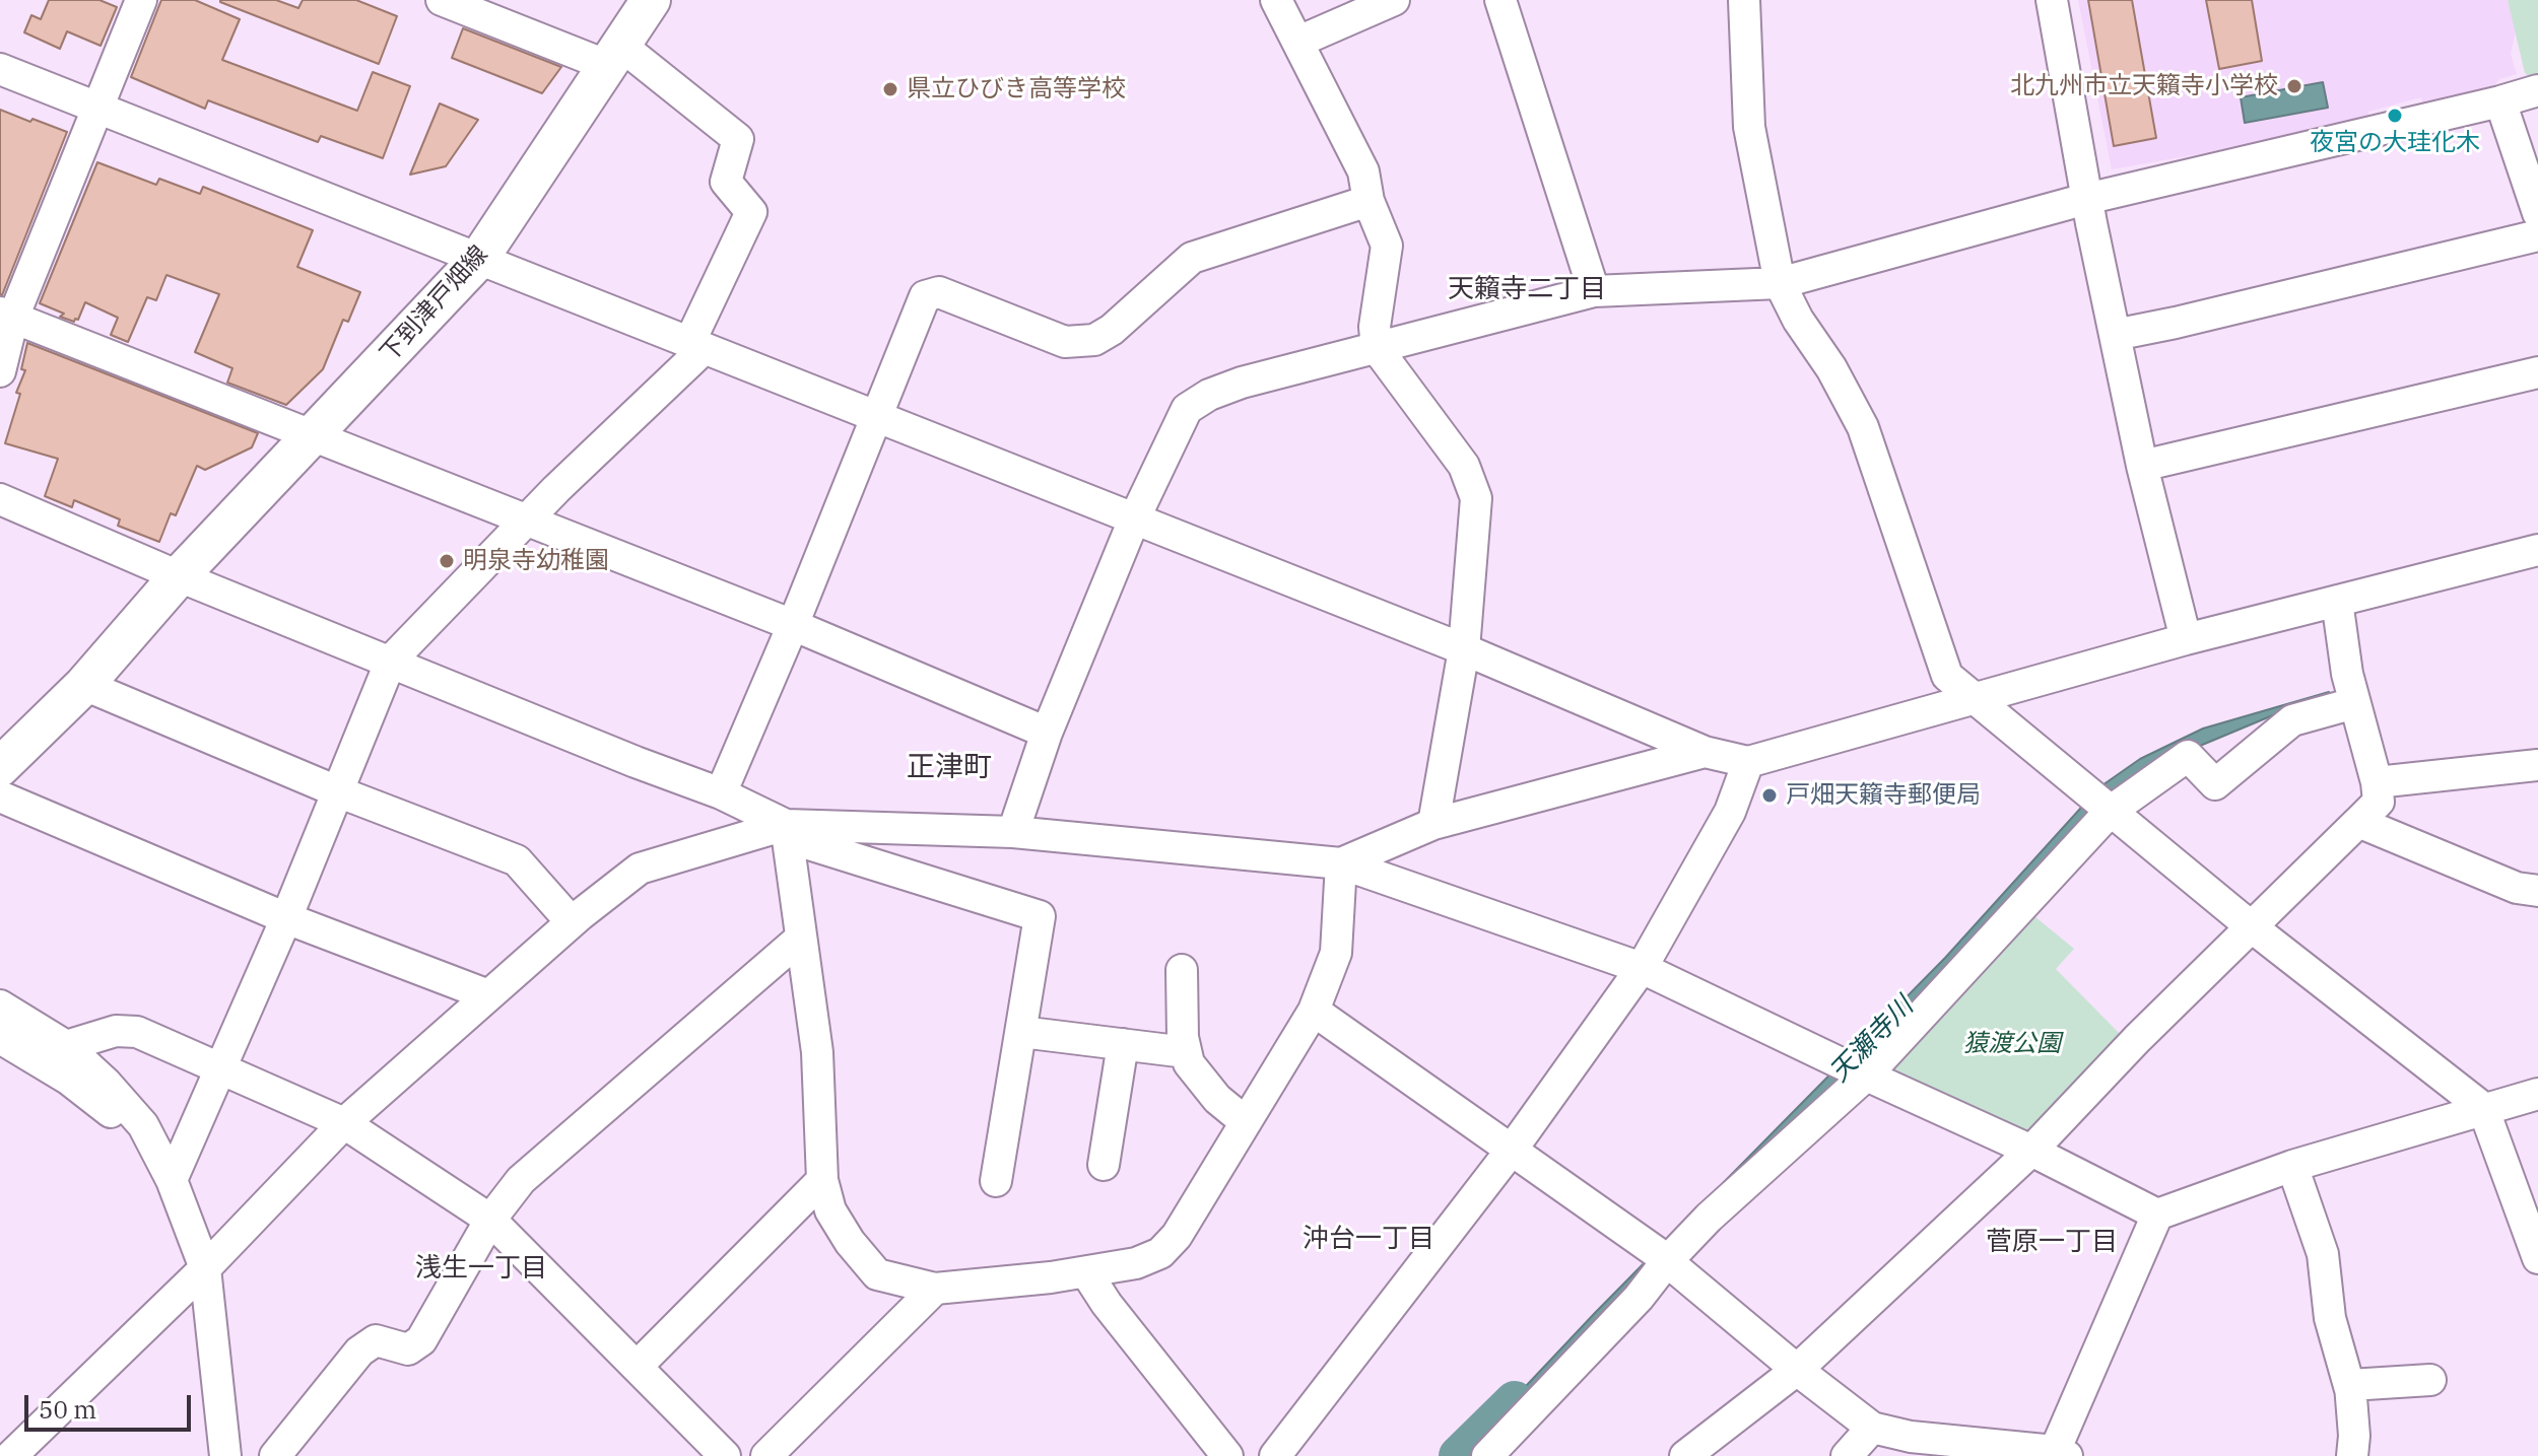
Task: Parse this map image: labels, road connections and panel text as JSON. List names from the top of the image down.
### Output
{
  "streets": {
    "main road": ["下到津戸畑線"]
  },
  "districts": [
    "天籟寺二丁目",
    "正津町",
    "沖台一丁目",
    "菅原一丁目",
    "浅生一丁目"
  ],
  "water": ["天瀬寺川"],
  "parks": ["猿渡公園"],
  "places": [
    "北九州市立天籟寺小学校",
    "県立ひびき高等学校",
    "夜宮の大珪化木",
    "明泉寺幼稚園",
    "戸畑天籟寺郵便局"
  ],
  "scale_bar": "50 m"
}
